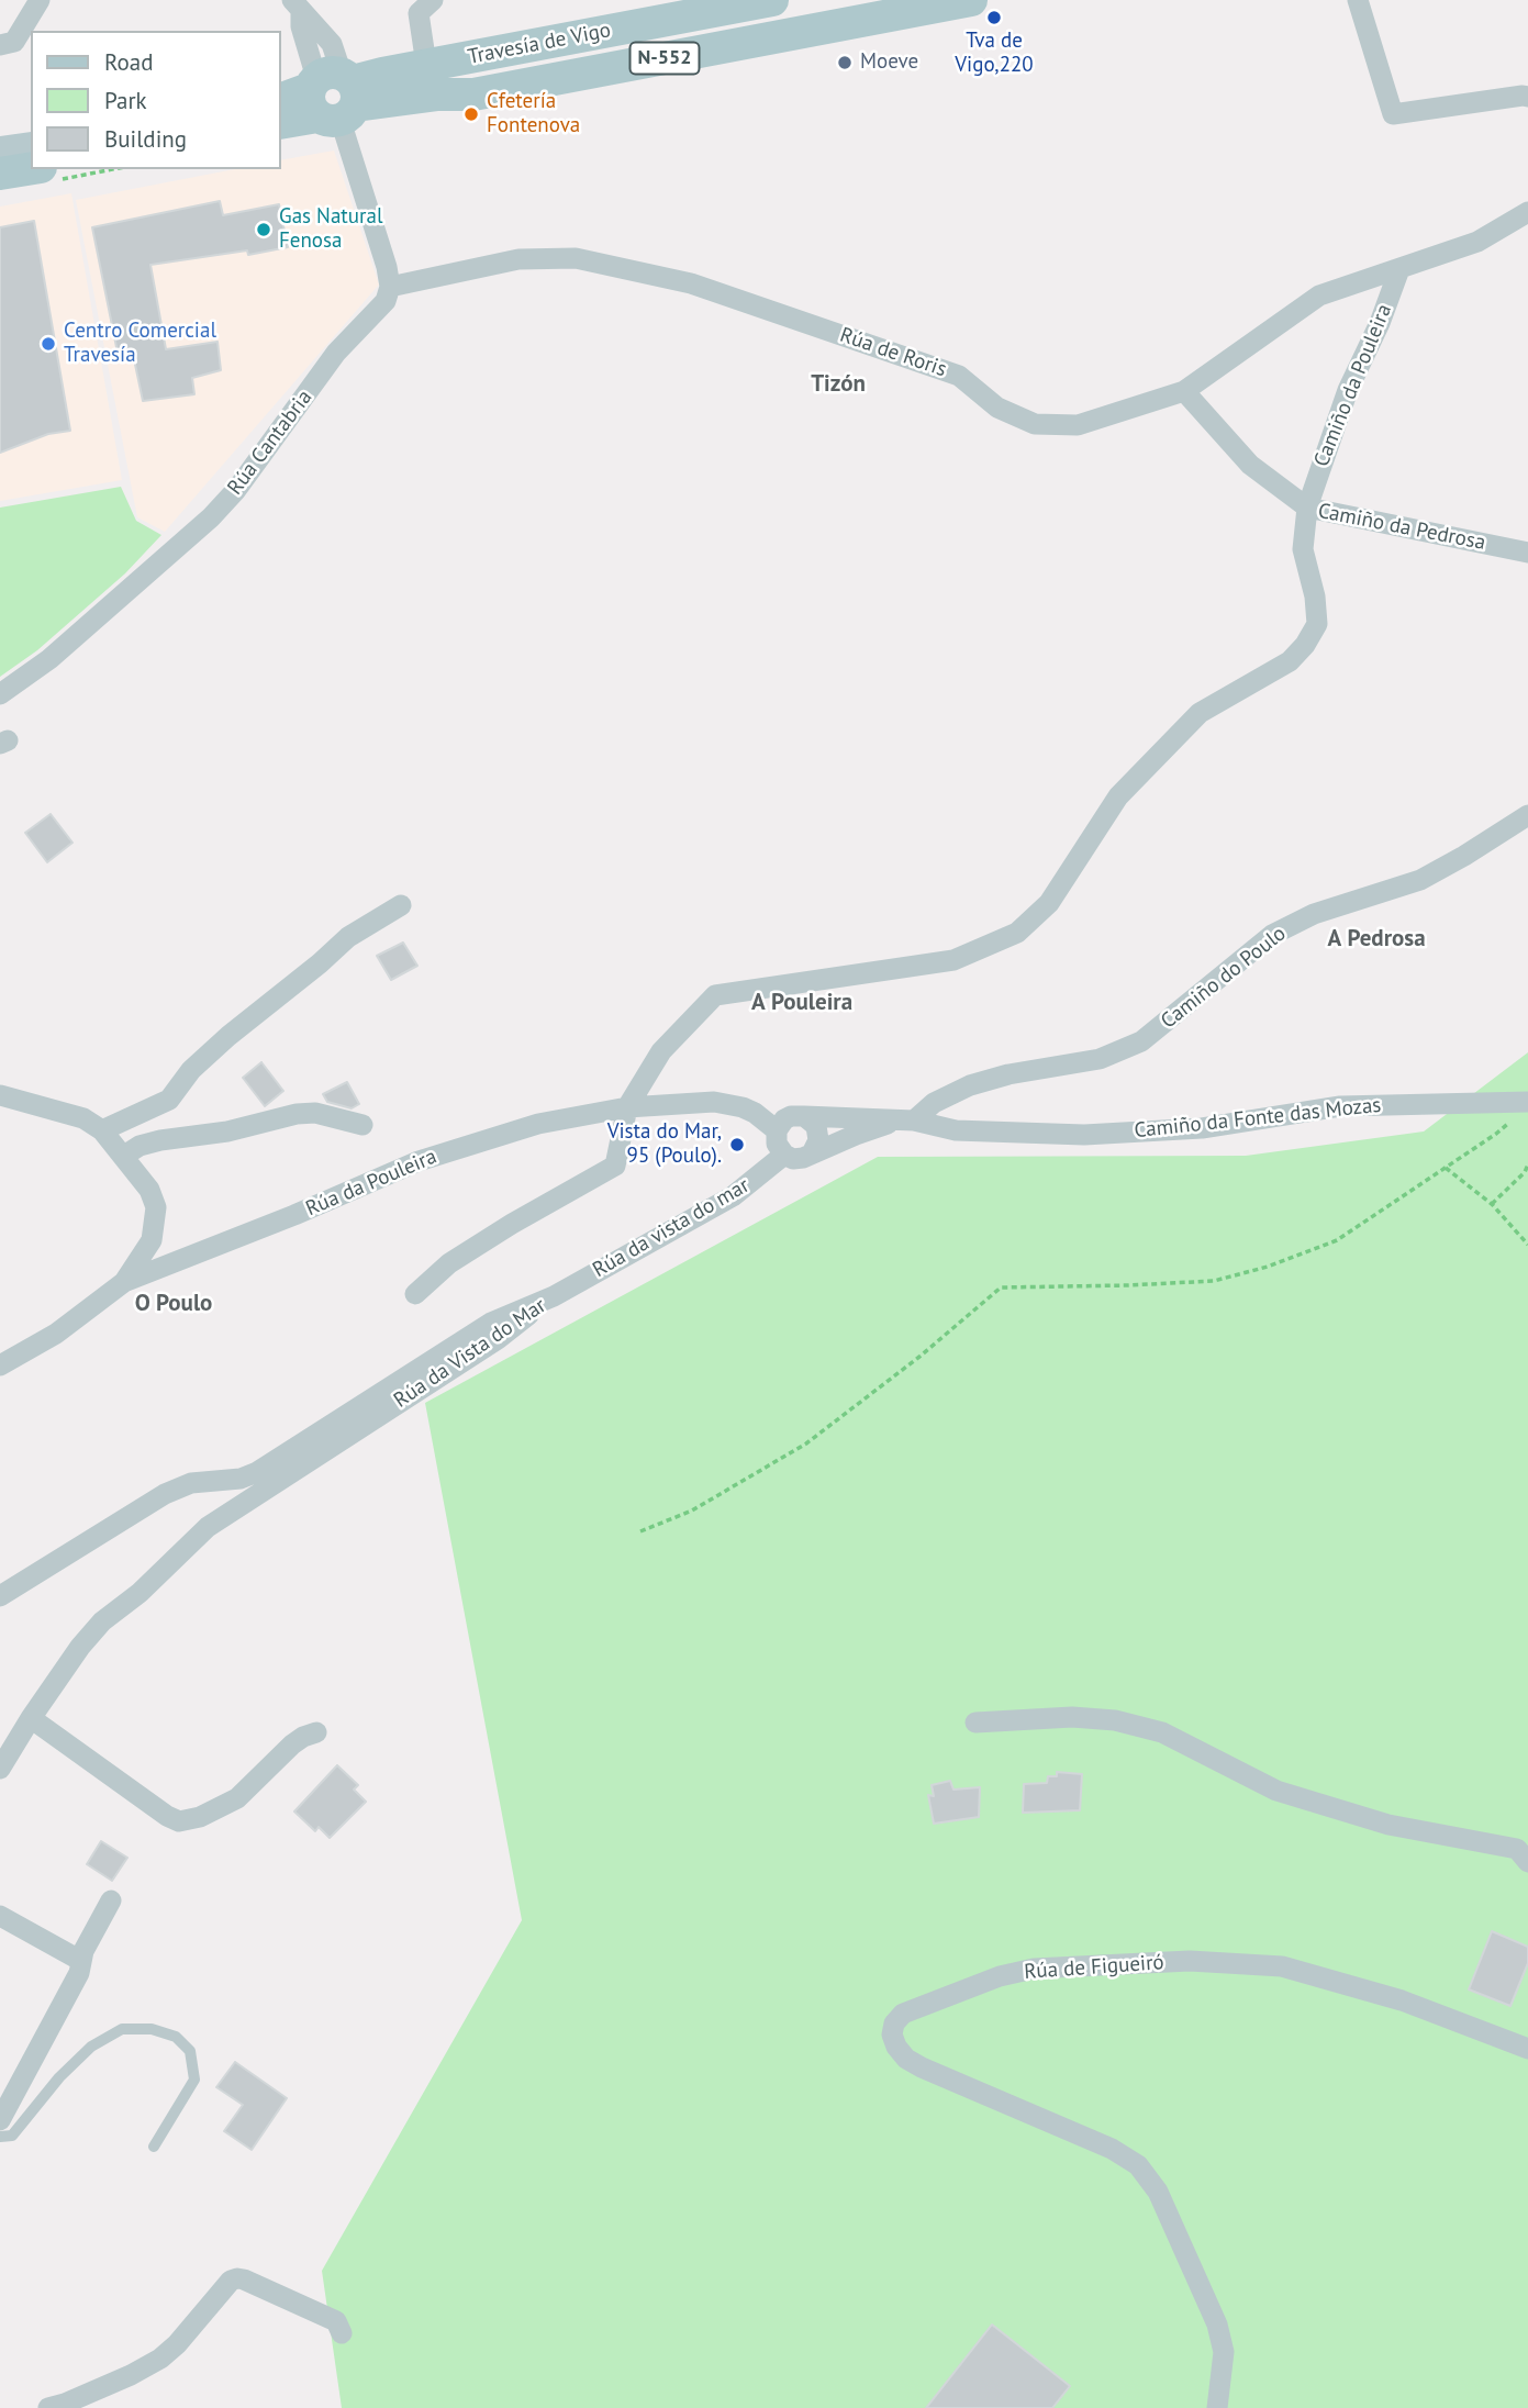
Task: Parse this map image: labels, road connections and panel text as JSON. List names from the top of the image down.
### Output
{
  "streets": {
    "main road": ["Travesía de Vigo", "N-552"],
    "street": [
      "Rúa de Roris",
      "Camiño da Pouleira",
      "Rúa Cantabria",
      "Camiño da Pedrosa",
      "Camiño do Poulo",
      "Camiño da Fonte das Mozas",
      "Rúa da Pouleira",
      "Rúa da vista do mar",
      "Rúa da Vista do Mar",
      "Rúa de Figueiró"
    ]
  },
  "crossings": [
    ["Rúa de Roris", "Camiño da Pouleira"],
    ["Rúa de Roris", "Rúa Cantabria"],
    ["Rúa de Roris", "Camiño da Pedrosa"],
    ["Camiño da Pouleira", "Camiño da Pedrosa"],
    ["Camiño da Pouleira", "Rúa da Pouleira"],
    ["Camiño do Poulo", "Camiño da Fonte das Mozas"],
    ["Camiño da Fonte das Mozas", "Rúa da Pouleira"],
    ["Camiño da Fonte das Mozas", "Rúa da vista do mar"],
    ["Rúa da Pouleira", "Rúa da vista do mar"],
    ["Rúa da vista do mar", "Rúa da Vista do Mar"]
  ],
  "districts": [
    "Tizón",
    "A Pedrosa",
    "A Pouleira",
    "O Poulo"
  ],
  "places": [
    "Tva de Vigo,220",
    "Moeve",
    "Cfetería Fontenova",
    "Gas Natural Fenosa",
    "Centro Comercial Travesía",
    "Vista do Mar, 95 (Poulo)."
  ],
  "legend": ["Road", "Park", "Building"]
}
